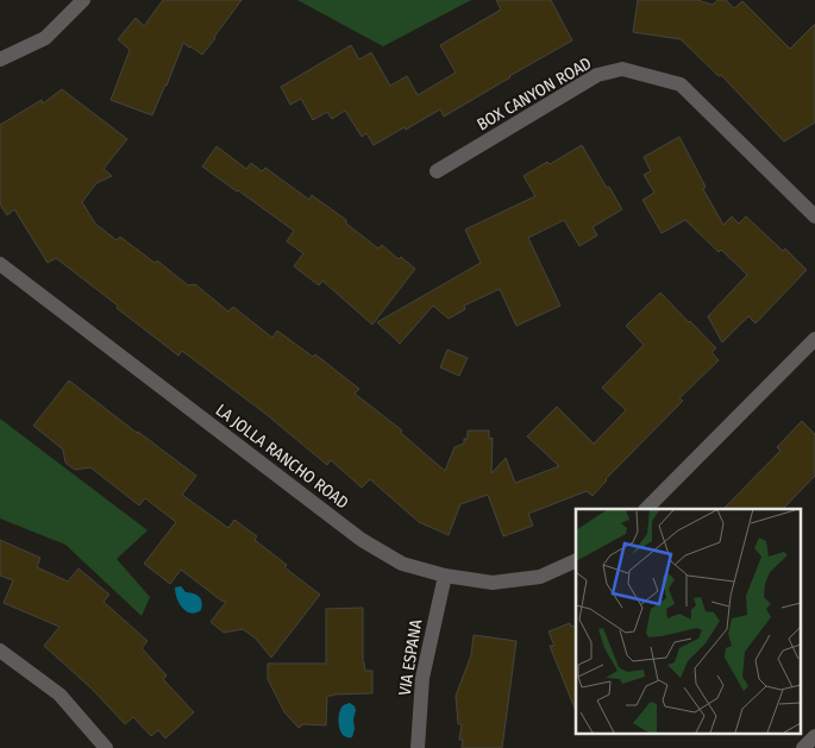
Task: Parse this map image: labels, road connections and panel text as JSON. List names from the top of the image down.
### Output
{
  "streets": {
    "street": ["BOX CANYON ROAD", "LA JOLLA RANCHO ROAD", "VIA ESPANA"]
  },
  "crossings": [
    ["LA JOLLA RANCHO ROAD", "VIA ESPANA"]
  ]
}
